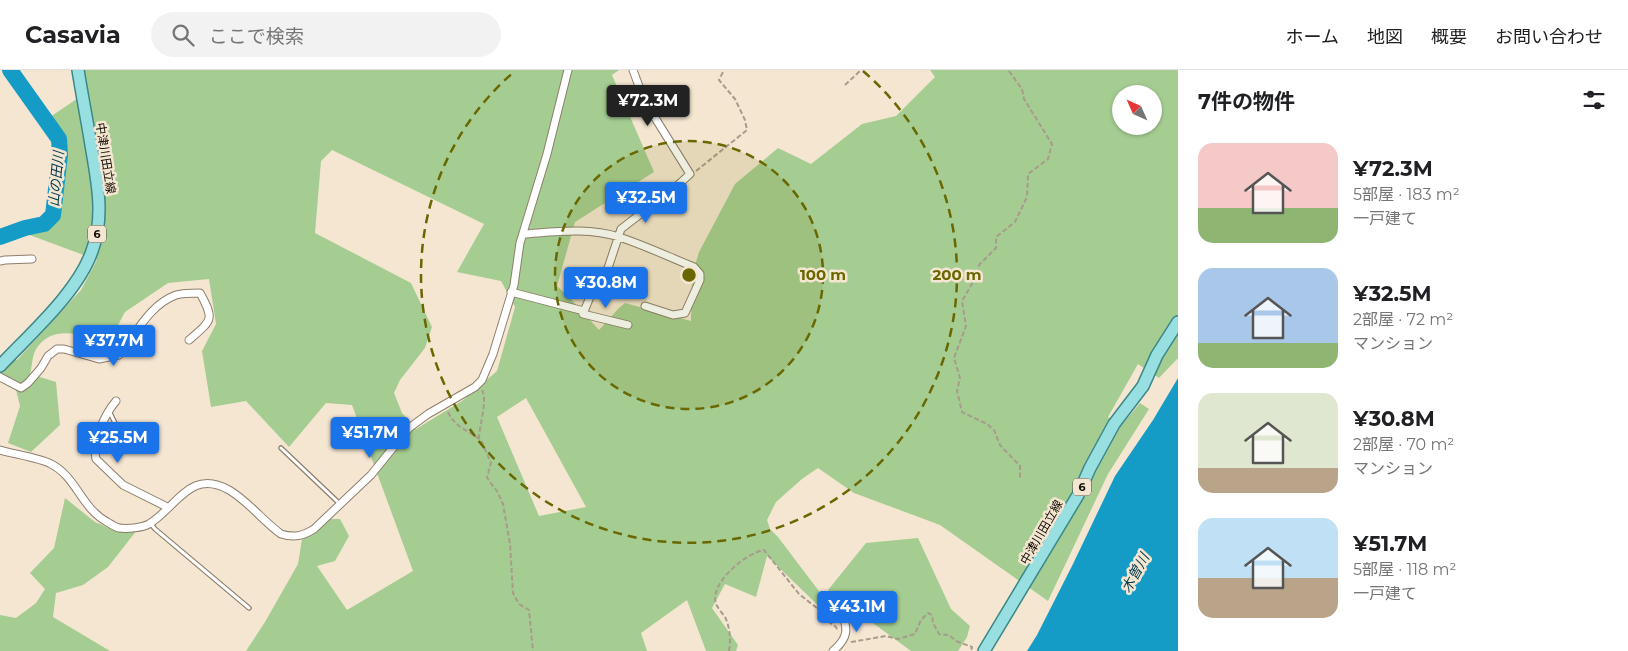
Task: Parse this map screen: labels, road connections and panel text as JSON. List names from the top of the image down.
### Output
{
  "streets": {
    "main road": ["中津川田立線", "6"]
  },
  "water": ["山の田川", "木曽川"],
  "north": "top left",
  "page": {
    "header": "Casavia",
    "search": "ここで検索",
    "nav": [
      "ホーム",
      "地図",
      "概要",
      "お問い合わせ"
    ],
    "heading": "7件の物件",
    "price": [
      "¥72.3M",
      "¥32.5M",
      "¥30.8M",
      "¥37.7M",
      "¥51.7M",
      "¥25.5M",
      "¥43.1M"
    ],
    "list": [
      {
        "name": "¥72.3M",
        "note": "5部屋 · 183 m² · 一戸建て"
      },
      {
        "name": "¥32.5M",
        "note": "2部屋 · 72 m² · マンション"
      },
      {
        "name": "¥30.8M",
        "note": "2部屋 · 70 m² · マンション"
      },
      {
        "name": "¥51.7M",
        "note": "5部屋 · 118 m² · 一戸建て"
      }
    ]
  },
  "rings": ["100 m", "200 m"]
}
